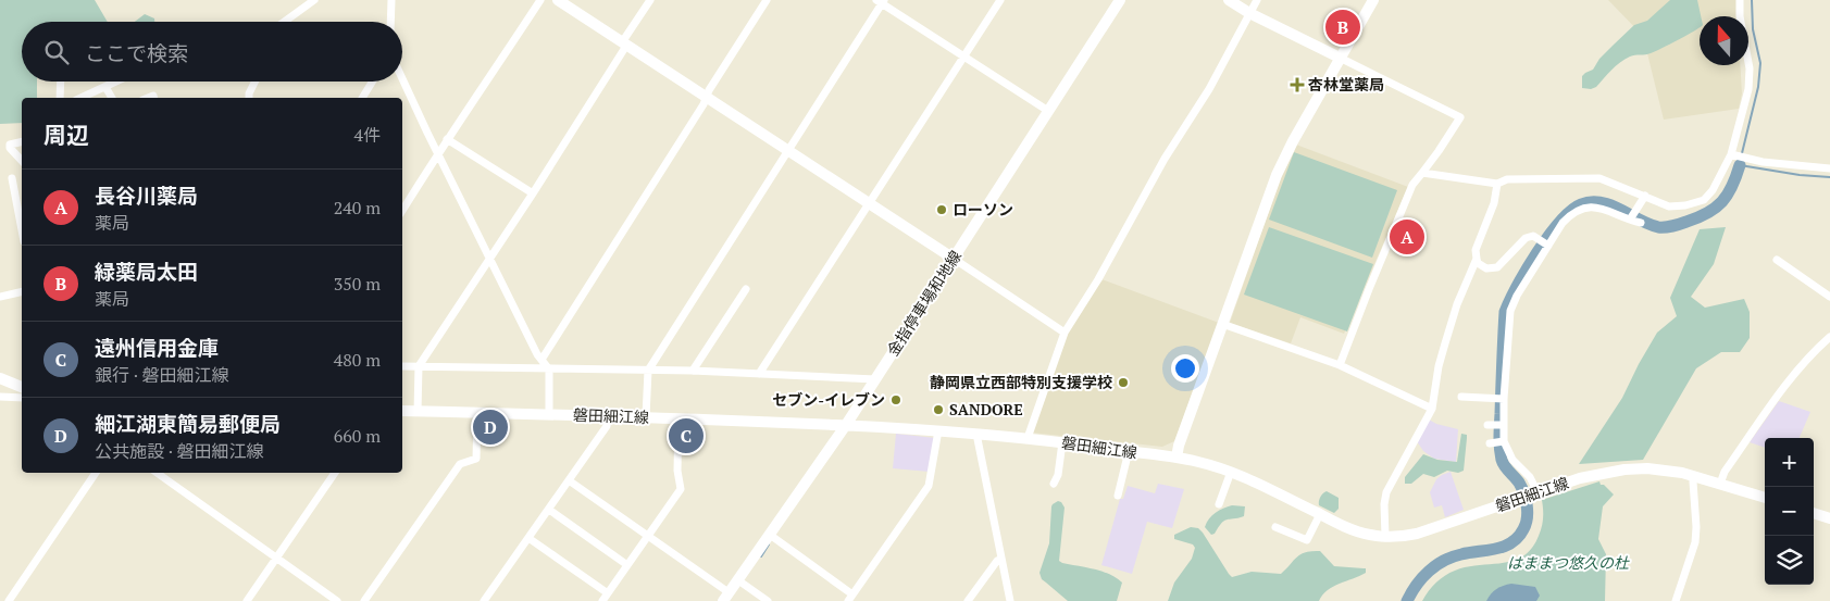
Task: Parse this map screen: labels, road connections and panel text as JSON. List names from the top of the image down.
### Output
{
  "streets": {
    "main road": ["金指停車場和地線", "磐田細江線"]
  },
  "crossings": [
    ["金指停車場和地線", "磐田細江線"]
  ],
  "parks": ["はままつ悠久の杜"],
  "places": {
    "health": ["杏林堂薬局"],
    "other": [
      "ローソン",
      "静岡県立西部特別支援学校",
      "セブン-イレブン",
      "SANDORE"
    ]
  },
  "north": "top",
  "page": {
    "pins": [
      "B",
      "A",
      "D",
      "C"
    ],
    "search": "ここで検索",
    "heading": ["周辺", "4件"],
    "list": [
      {
        "mark": "A",
        "name": "長谷川薬局",
        "note": "薬局",
        "value": "240 m"
      },
      {
        "mark": "B",
        "name": "緑薬局太田",
        "note": "薬局",
        "value": "350 m"
      },
      {
        "mark": "C",
        "name": "遠州信用金庫",
        "note": "銀行 · 磐田細江線",
        "value": "480 m"
      },
      {
        "mark": "D",
        "name": "細江湖東簡易郵便局",
        "note": "公共施設 · 磐田細江線",
        "value": "660 m"
      }
    ],
    "map_buttons": ["+", "−"]
  }
}
